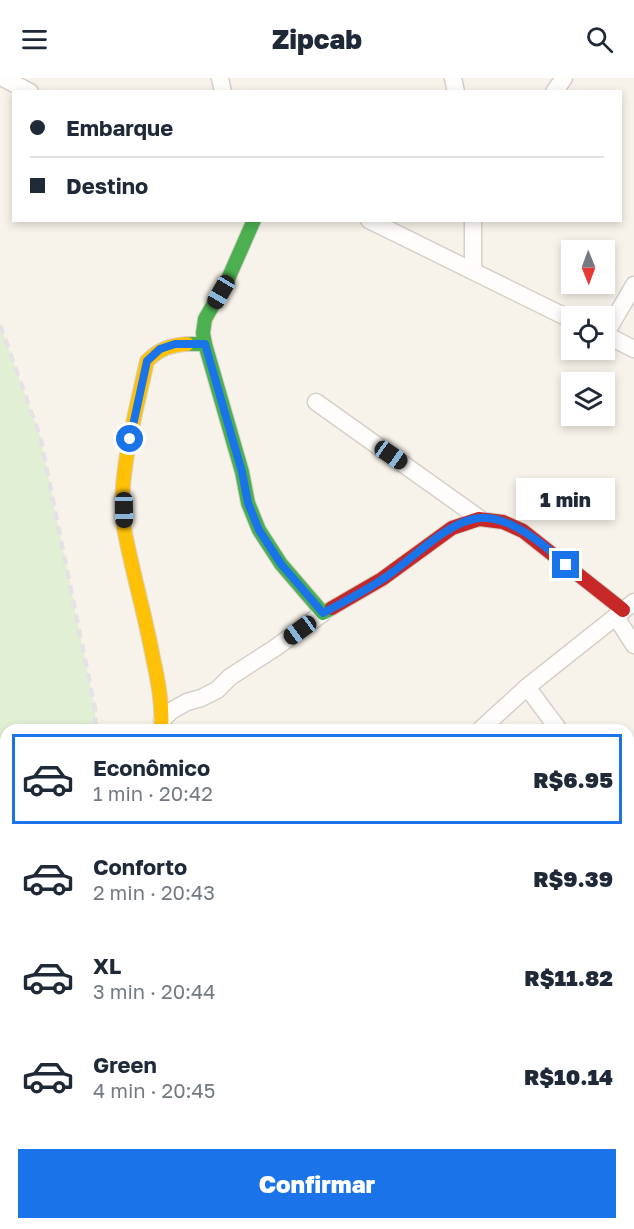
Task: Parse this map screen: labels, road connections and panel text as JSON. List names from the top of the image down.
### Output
{
  "north": "bottom",
  "page": {
    "header": "Zipcab",
    "banner": ["Embarque", "Destino"],
    "bubble": "1 min",
    "list": [
      {
        "name": "Econômico",
        "note": "1 min · 20:42",
        "value": "R$6.95"
      },
      {
        "name": "Conforto",
        "note": "2 min · 20:43",
        "value": "R$9.39"
      },
      {
        "name": "XL",
        "note": "3 min · 20:44",
        "value": "R$11.82"
      },
      {
        "name": "Green",
        "note": "4 min · 20:45",
        "value": "R$10.14"
      }
    ],
    "buttons": "Confirmar"
  }
}
